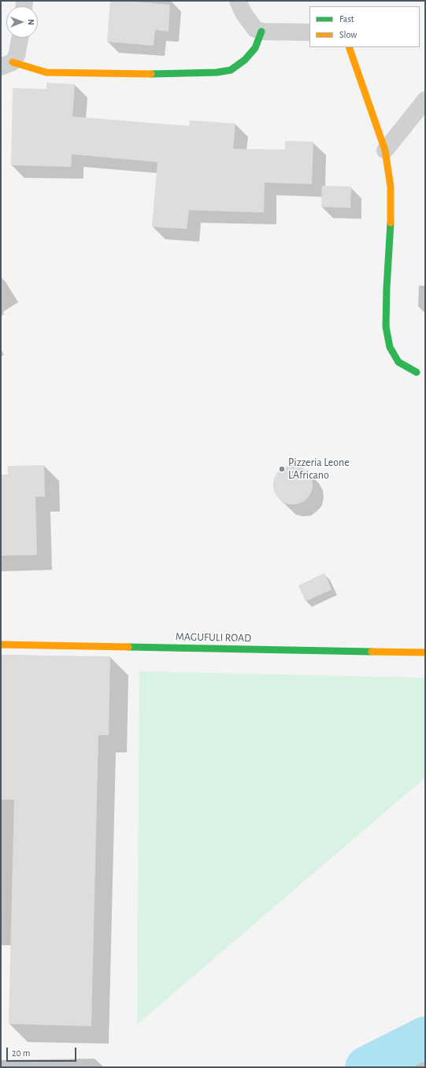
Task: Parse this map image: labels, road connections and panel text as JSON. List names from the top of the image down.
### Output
{
  "streets": {
    "street": ["MAGUFULI ROAD"]
  },
  "places": ["Pizzeria Leone L'Africano"],
  "legend": ["Fast", "Slow"],
  "scale_bar": "20 m",
  "north": "right"
}
